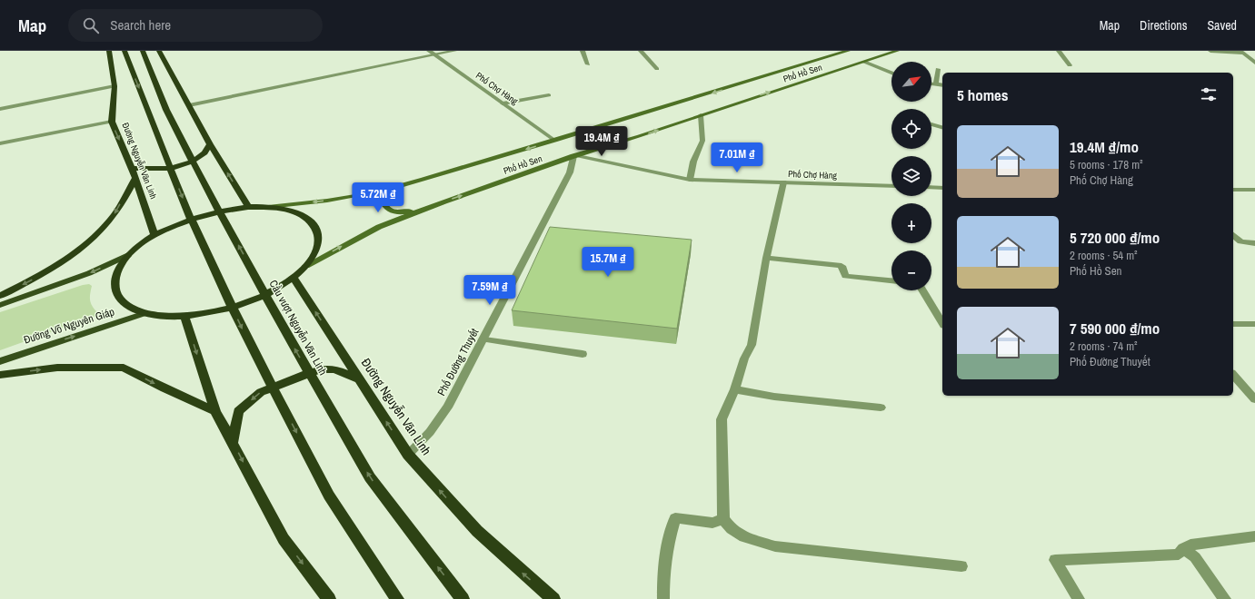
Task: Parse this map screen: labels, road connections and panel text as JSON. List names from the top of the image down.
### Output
{
  "streets": {
    "highway": ["Đường Nguyễn Văn Linh", "Cầu vượt Nguyễn Văn Linh"],
    "main road": ["Phố Hồ Sen", "Đường Võ Nguyên Giáp"],
    "street": ["Phố Chợ Hàng", "Phố Đường Thuyết"]
  },
  "crossings": [
    ["Phố Hồ Sen", "Phố Chợ Hàng"],
    ["Phố Hồ Sen", "Phố Đường Thuyết"],
    ["Phố Chợ Hàng", "Phố Đường Thuyết"],
    ["Đường Nguyễn Văn Linh", "Phố Đường Thuyết"]
  ],
  "north": "top right",
  "page": {
    "header": "Map",
    "search": "Search here",
    "nav": ["Map", "Directions", "Saved"],
    "map_buttons": ["+", "−"],
    "heading": "5 homes",
    "list": [
      {
        "name": "19.4M ₫/mo",
        "note": "5 rooms · 178 m² · Phố Chợ Hàng"
      },
      {
        "name": "5 720 000 ₫/mo",
        "note": "2 rooms · 54 m² · Phố Hồ Sen"
      },
      {
        "name": "7 590 000 ₫/mo",
        "note": "2 rooms · 74 m² · Phố Đường Thuyết"
      }
    ],
    "price": [
      "19.4M ₫",
      "7.01M ₫",
      "5.72M ₫",
      "15.7M ₫",
      "7.59M ₫"
    ]
  }
}
